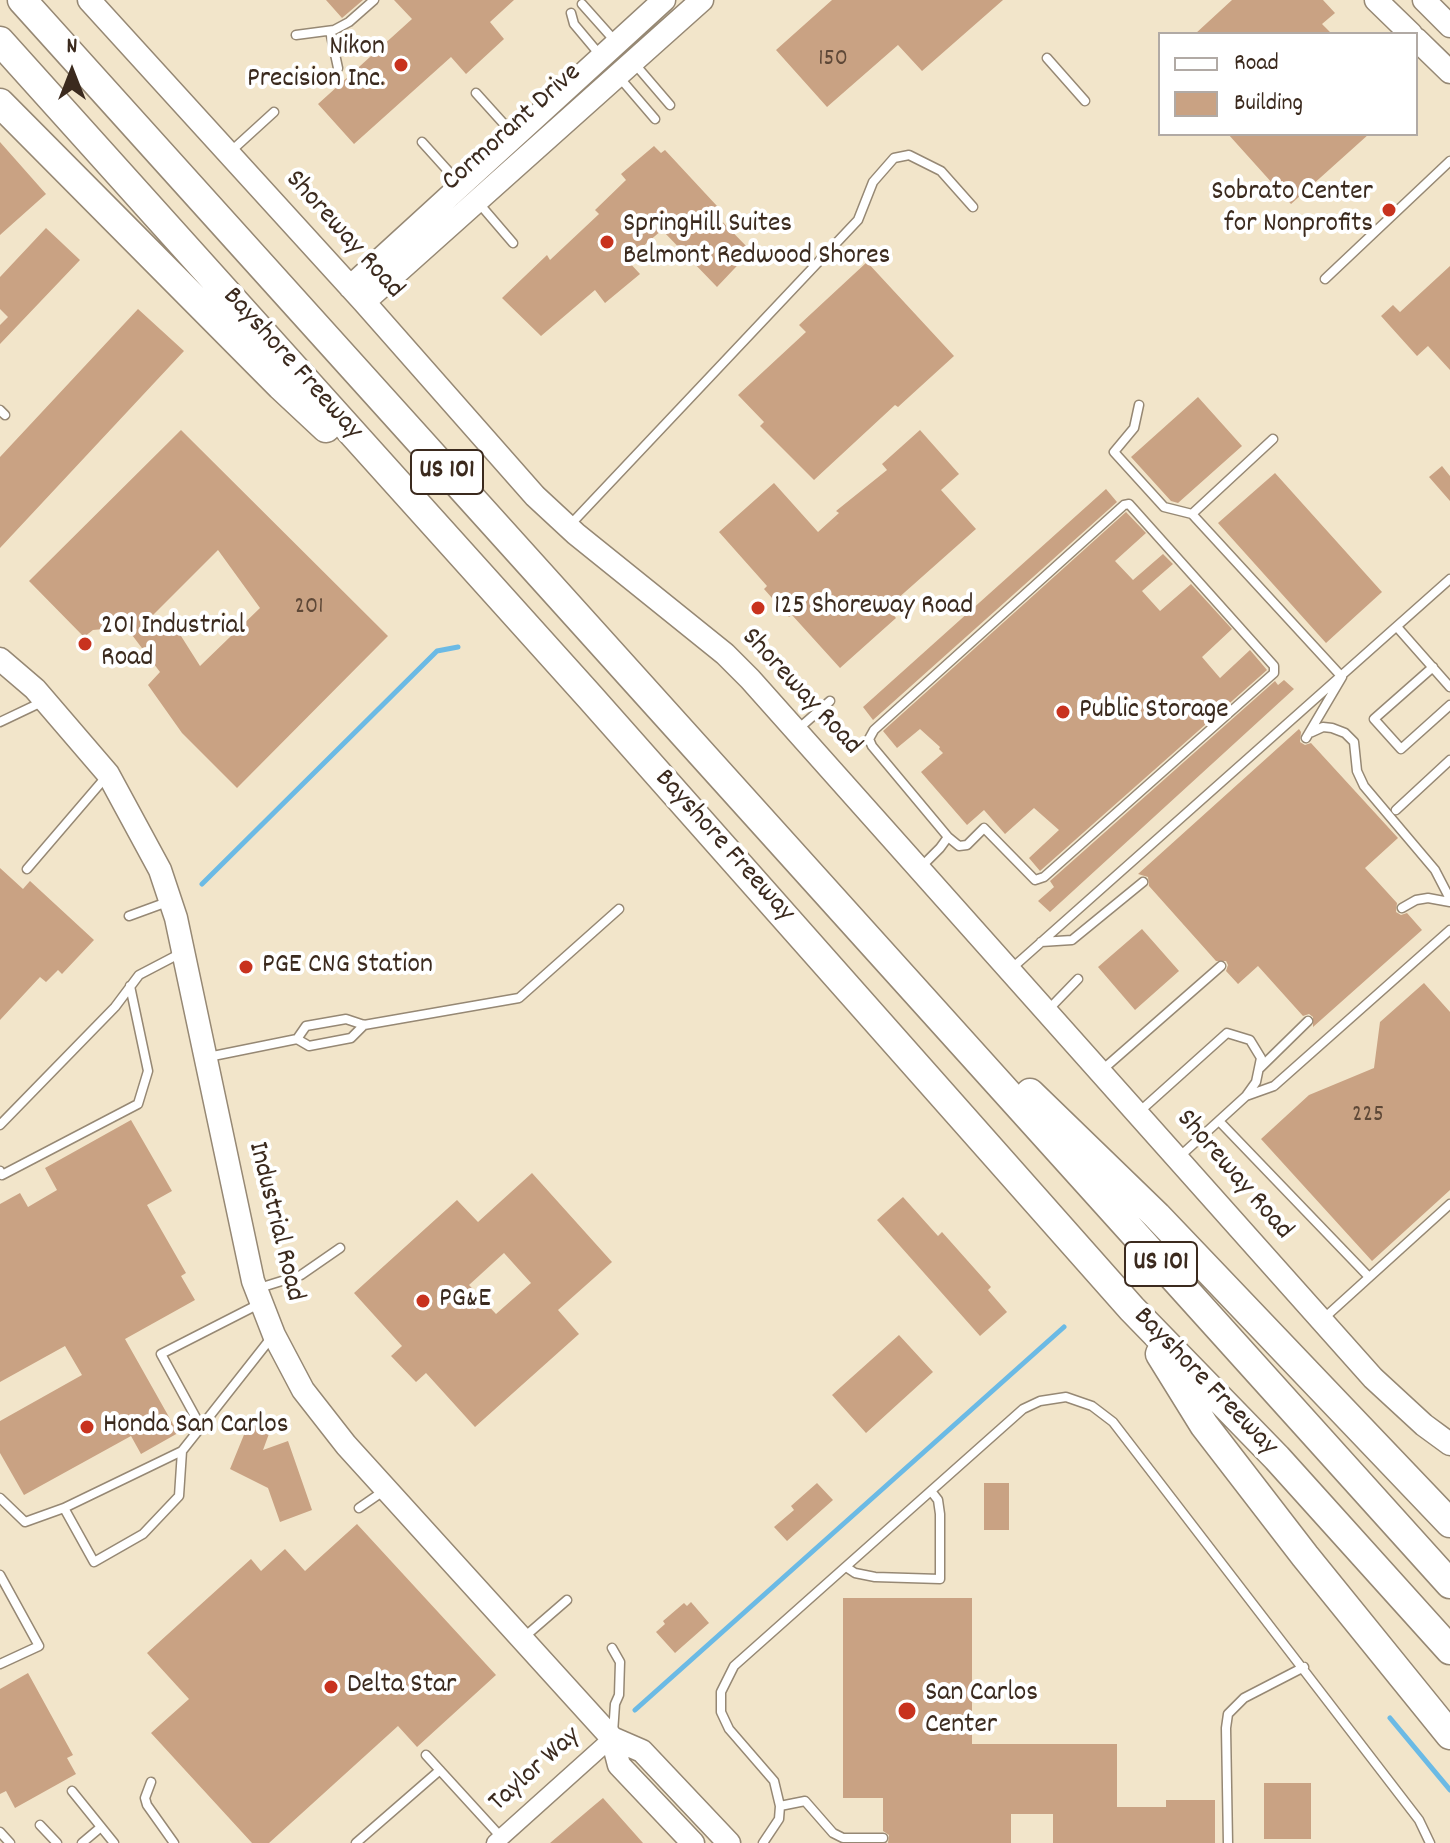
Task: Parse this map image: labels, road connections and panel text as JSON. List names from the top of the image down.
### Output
{
  "streets": {
    "highway": ["Bayshore Freeway", "US 101"],
    "street": [
      "Cormorant Drive",
      "Shoreway Road",
      "Industrial Road",
      "Taylor Way"
    ]
  },
  "crossings": [
    ["Cormorant Drive", "Shoreway Road"],
    ["Industrial Road", "Taylor Way"]
  ],
  "places": [
    "Nikon Precision Inc.",
    "Sobrato Center for Nonprofits",
    "SpringHill Suites Belmont Redwood Shores",
    "125 Shoreway Road",
    "201 Industrial Road",
    "Public Storage",
    "PGE CNG Station",
    "PG&E",
    "Honda San Carlos",
    "Delta Star",
    "San Carlos Center"
  ],
  "house_numbers": ["150", "201", "225"],
  "legend": ["Road", "Building"],
  "north": "top"
}
